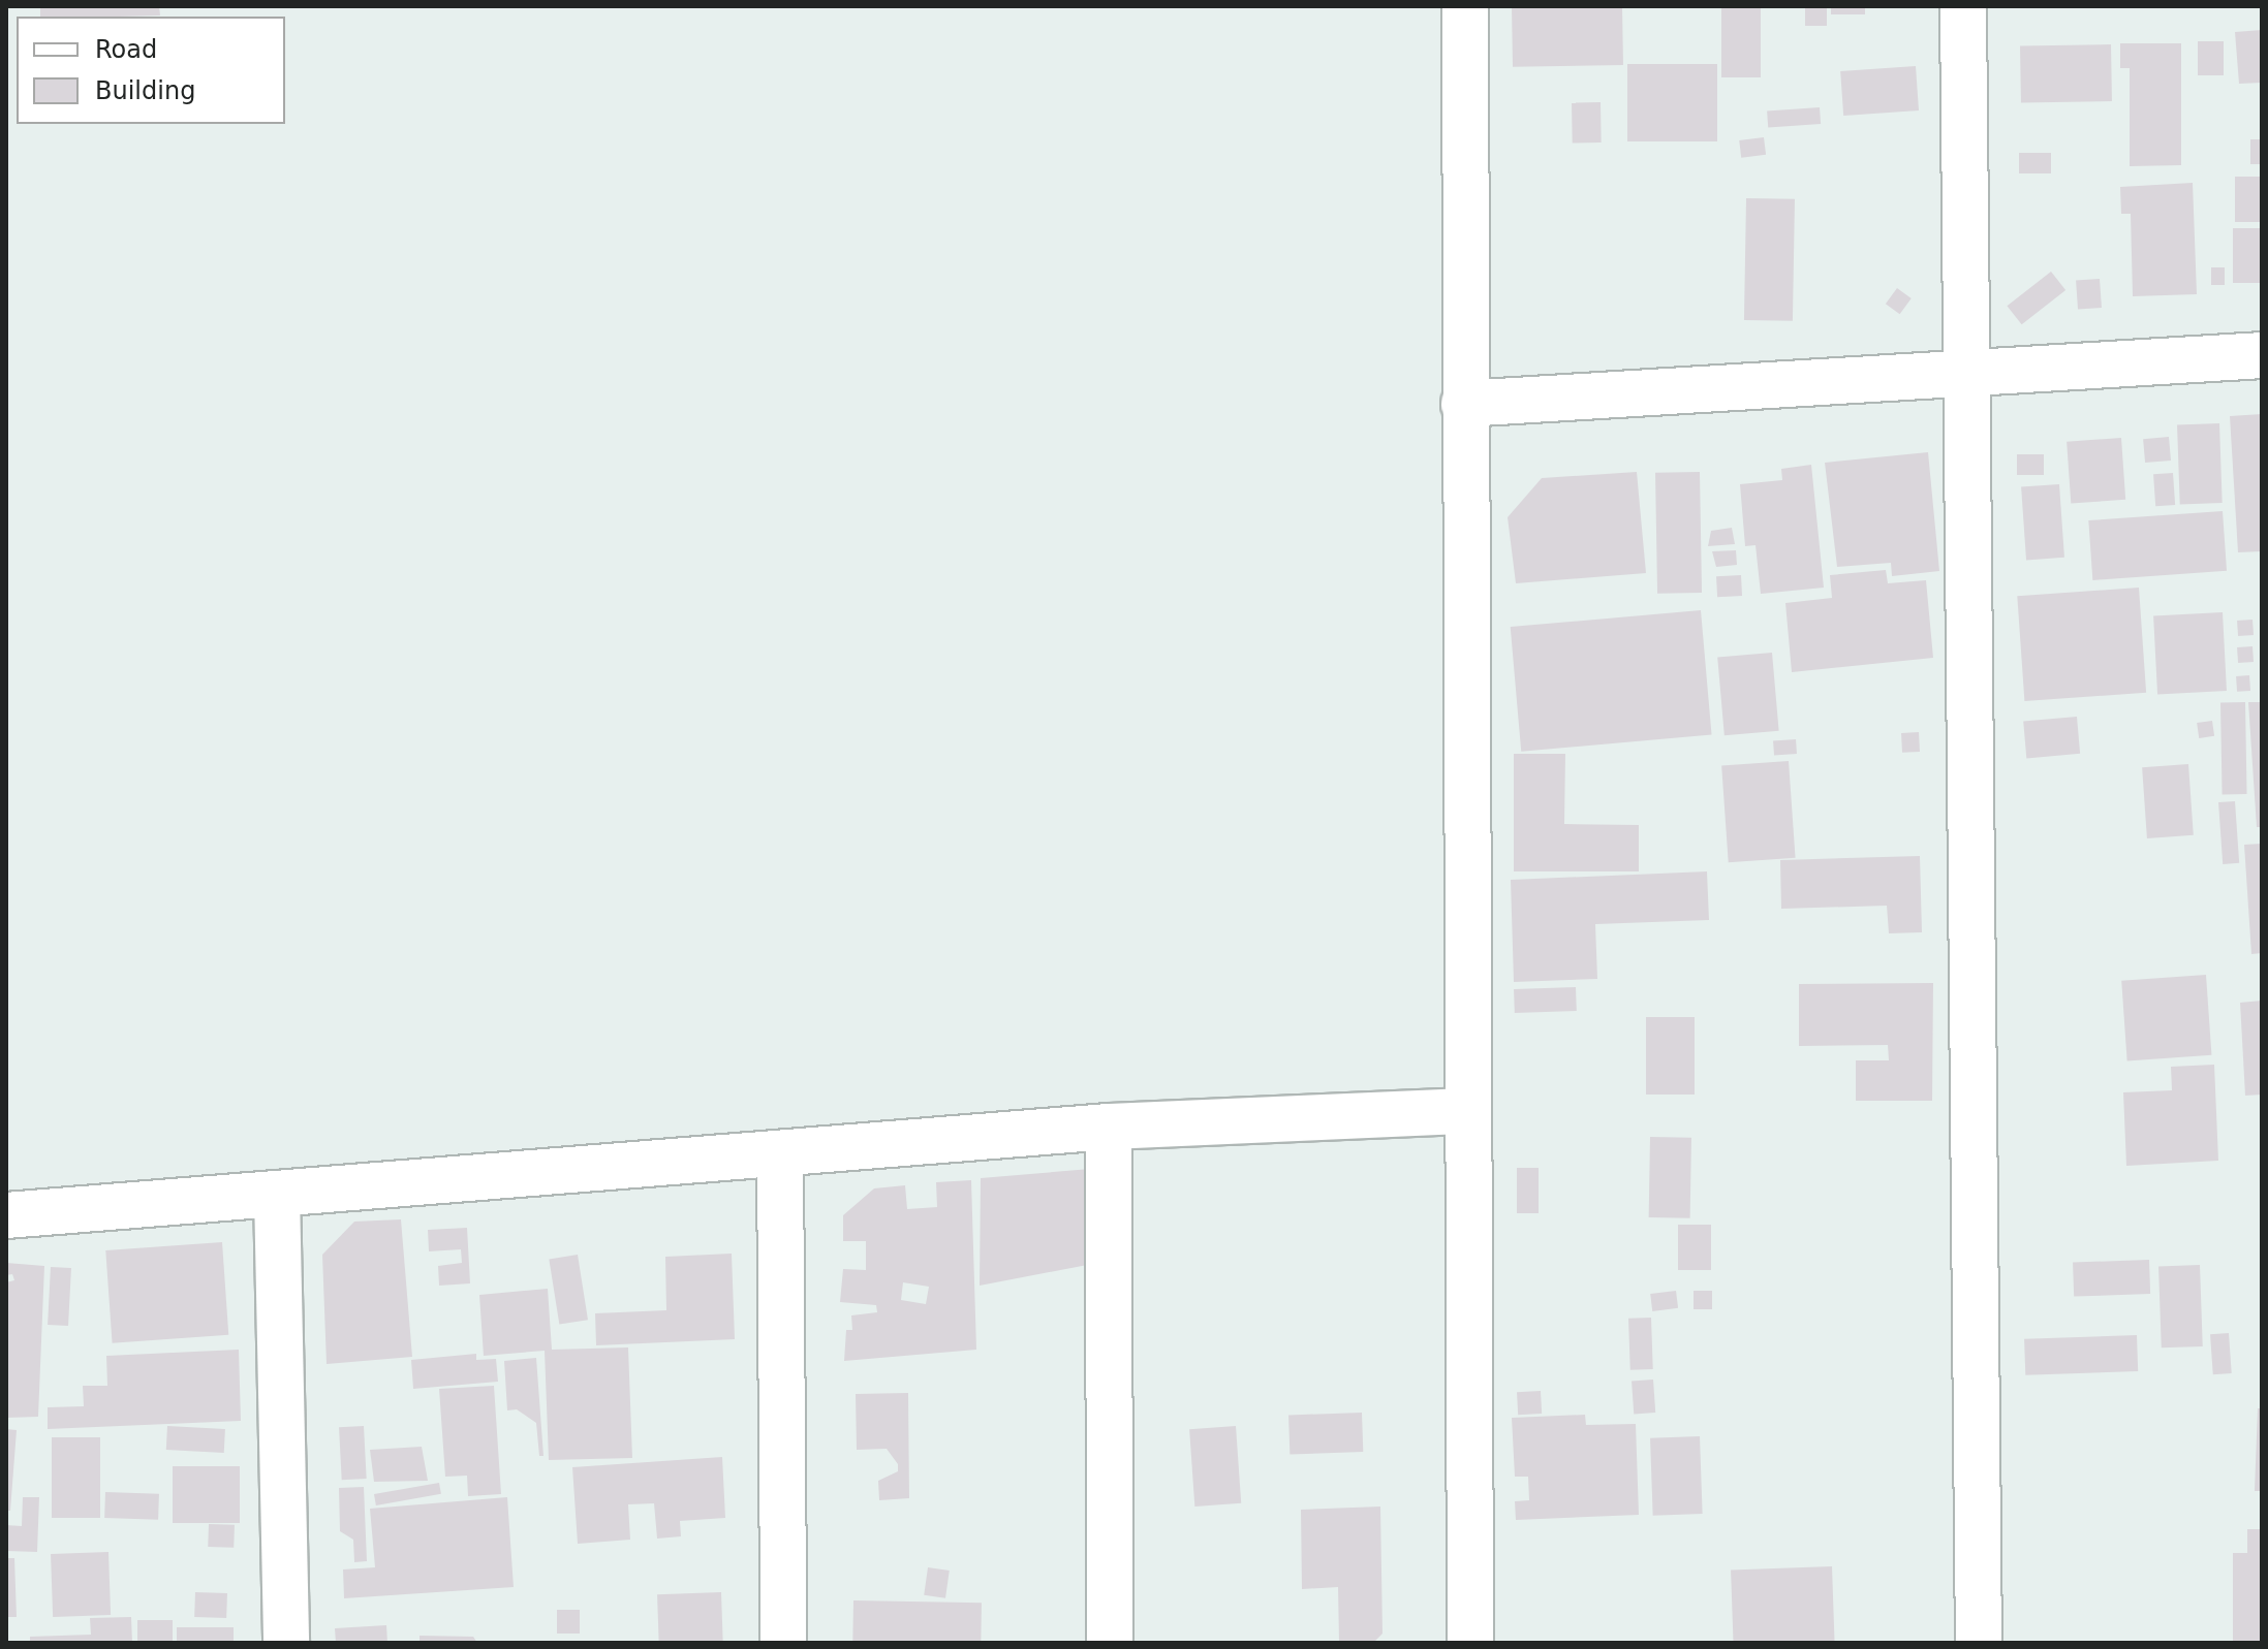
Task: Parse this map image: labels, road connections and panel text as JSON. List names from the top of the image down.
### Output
{
  "legend": ["Road", "Building"]
}
